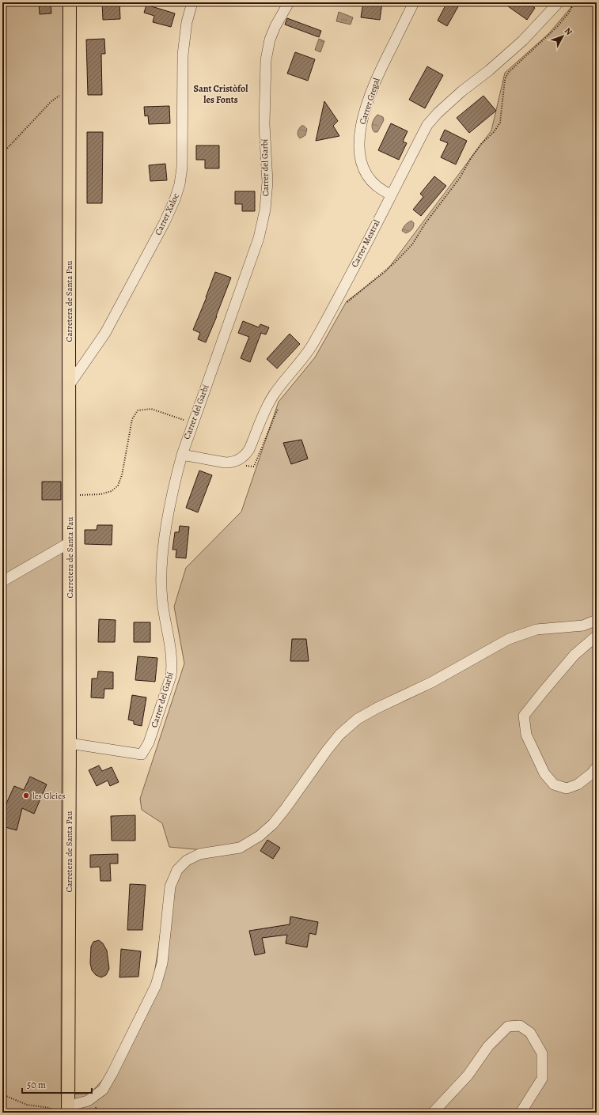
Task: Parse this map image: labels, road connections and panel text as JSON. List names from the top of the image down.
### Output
{
  "streets": {
    "main road": ["Carretera de Santa Pau"],
    "street": [
      "Carrer Gregal",
      "Carrer del Garbí",
      "Carrer Xaloc",
      "Carrer Mestral"
    ]
  },
  "crossings": [
    ["Carrer Gregal", "Carrer Mestral"],
    ["Carrer del Garbí", "Carretera de Santa Pau"],
    ["Carrer Xaloc", "Carretera de Santa Pau"]
  ],
  "districts": ["Sant Cristòfol les Fonts"],
  "places": ["les Gleies"],
  "scale_bar": "50 m",
  "north": "top right"
}
